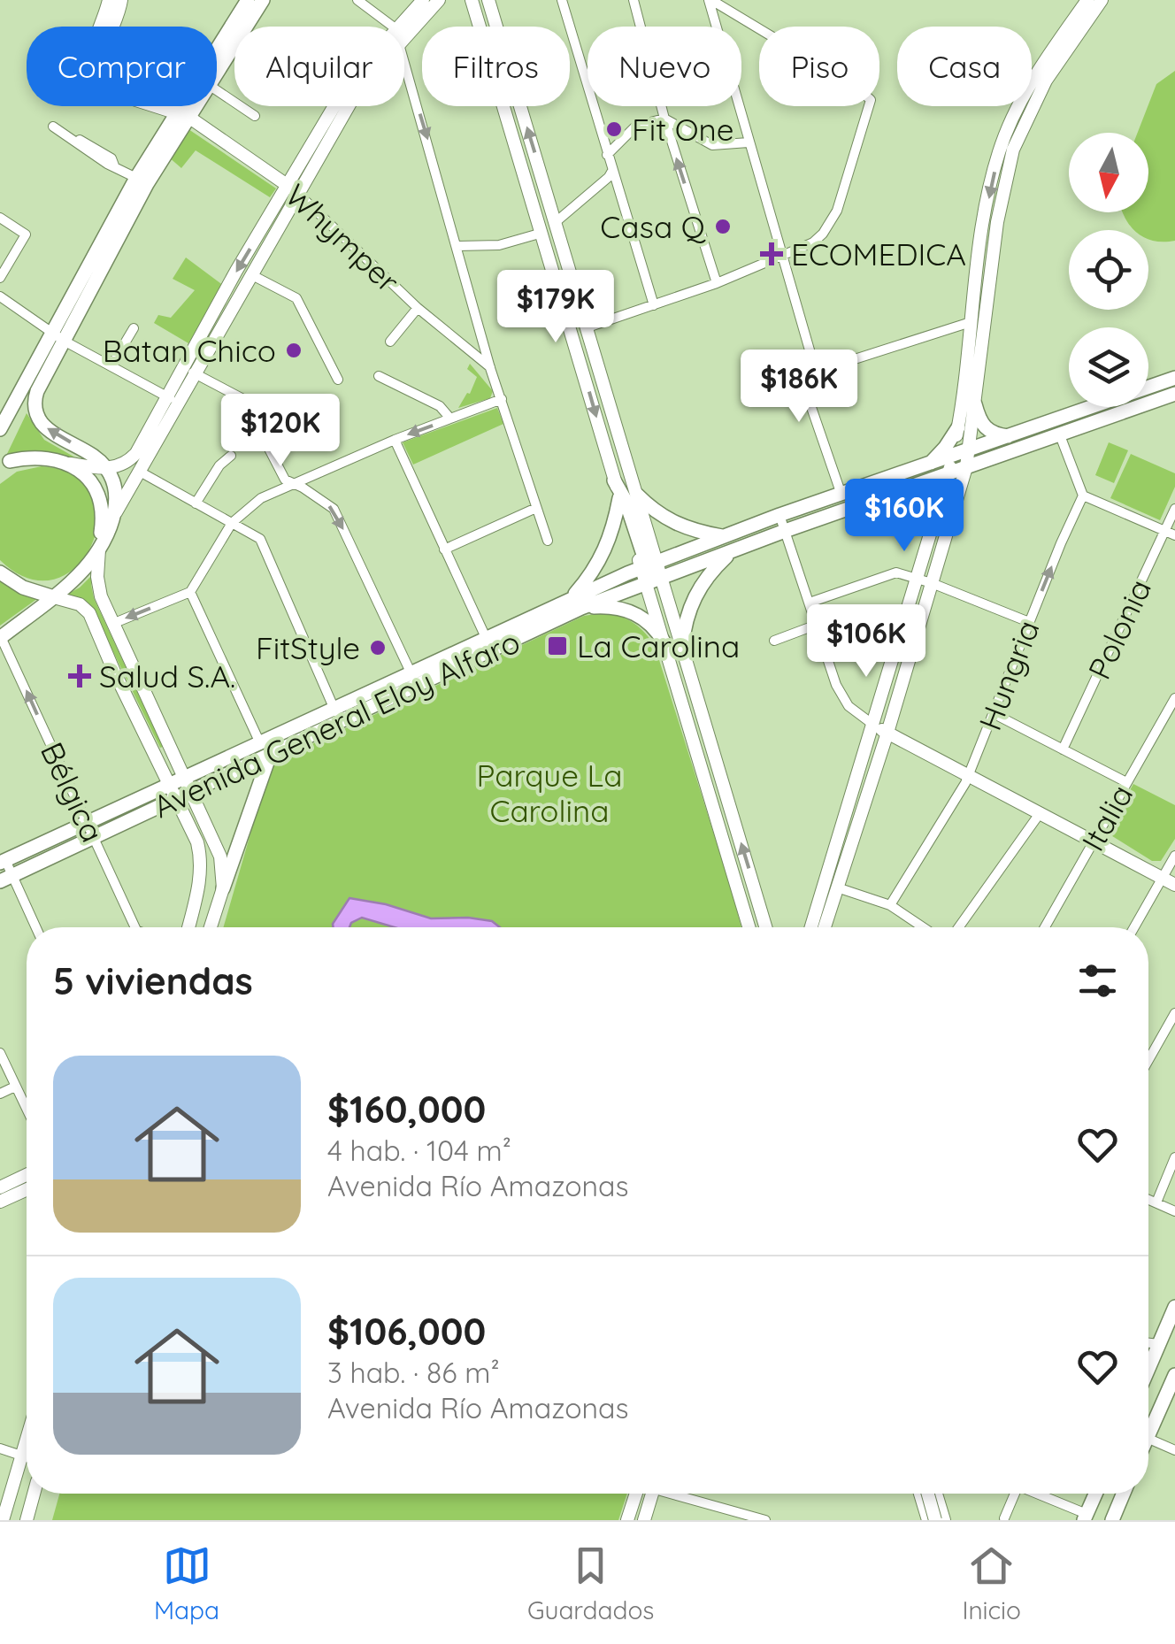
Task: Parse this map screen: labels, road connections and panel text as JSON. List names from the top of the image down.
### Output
{
  "streets": {
    "main road": ["Whymper", "Avenida General Eloy Alfaro"],
    "street": [
      "Polonia",
      "Hungria",
      "Bélgica",
      "Italia"
    ]
  },
  "crossings": [
    ["Avenida General Eloy Alfaro", "Bélgica"]
  ],
  "one_way": ["Bélgica"],
  "parks": ["Parque La Carolina"],
  "places": {
    "other": [
      "Fit One",
      "Casa Q",
      "Batan Chico",
      "FitStyle"
    ],
    "health": ["ECOMEDICA", "Salud S.A."],
    "transit": ["La Carolina"]
  },
  "north": "bottom",
  "page": {
    "chip": [
      "Comprar",
      "Alquilar",
      "Filtros",
      "Nuevo",
      "Piso",
      "Casa"
    ],
    "price": [
      "$179K",
      "$186K",
      "$120K",
      "$160K",
      "$106K"
    ],
    "heading": "5 viviendas",
    "list": [
      {
        "name": "$160,000",
        "note": "4 hab. · 104 m² · Avenida Río Amazonas"
      },
      {
        "name": "$106,000",
        "note": "3 hab. · 86 m² · Avenida Río Amazonas"
      }
    ],
    "tabs": ["Mapa", "Guardados", "Inicio"]
  }
}
